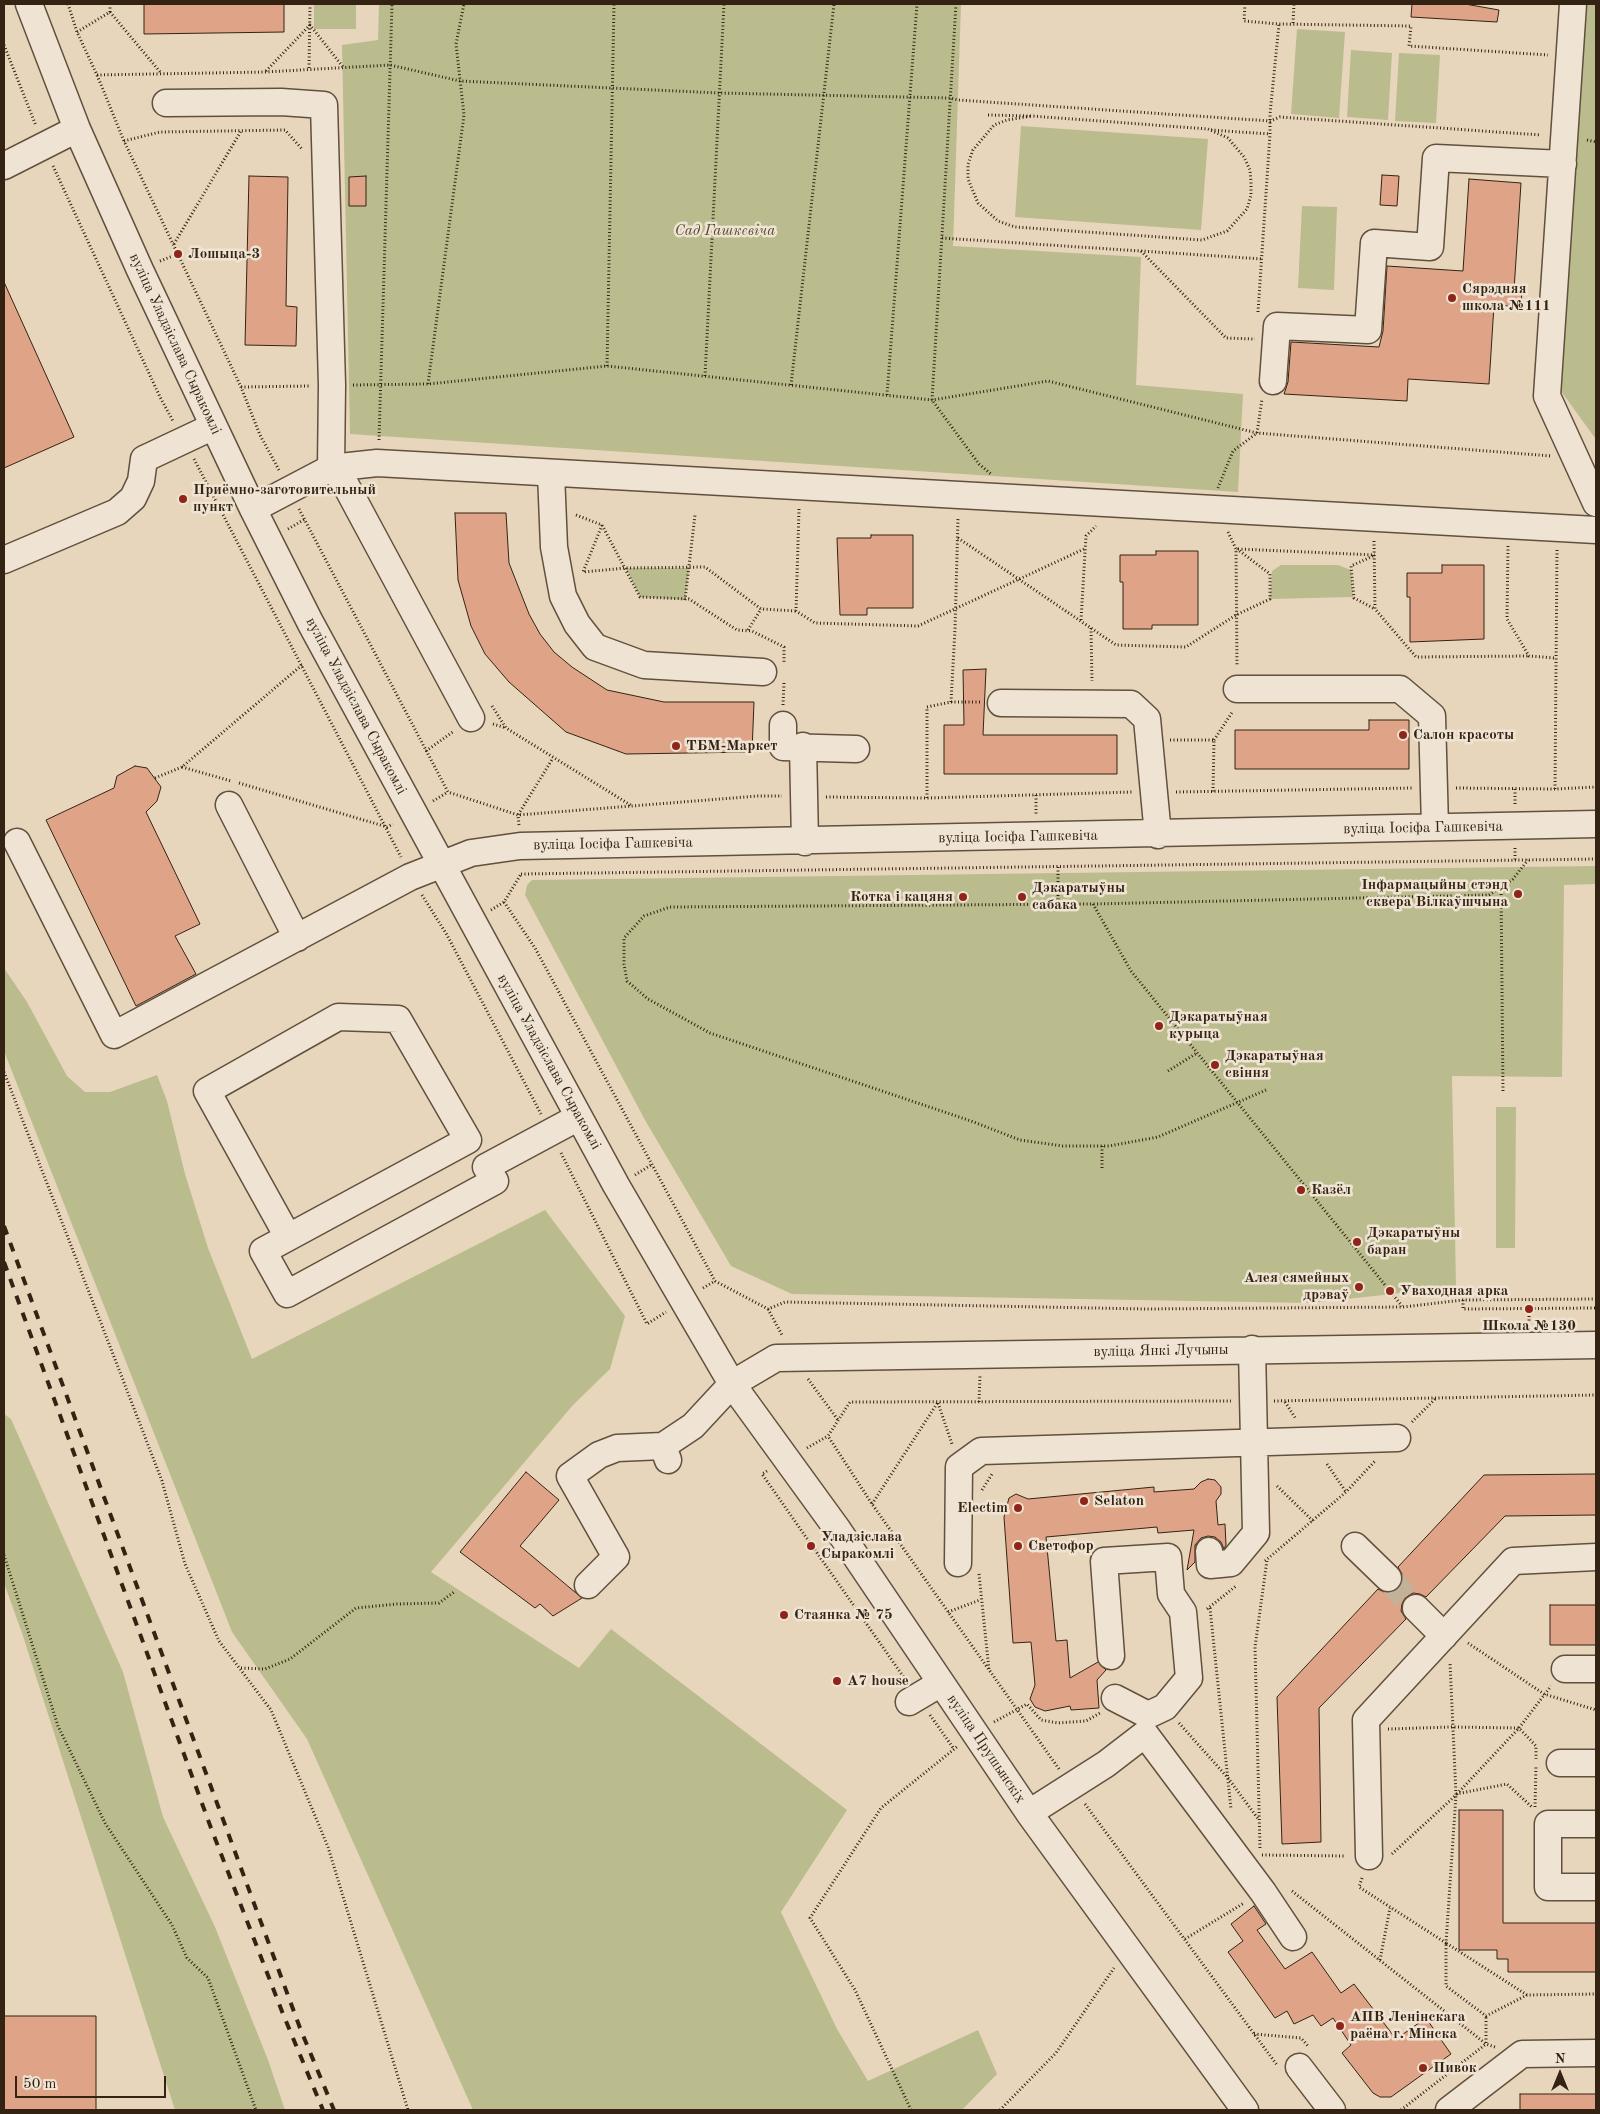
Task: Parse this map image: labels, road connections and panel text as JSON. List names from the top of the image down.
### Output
{
  "streets": {
    "street": [
      "вуліца Уладзіслава Сыракомлі",
      "вуліца Іосіфа Гашкевіча",
      "вуліца Янкі Лучыны",
      "вуліца Прушынскіх"
    ]
  },
  "crossings": [
    ["вуліца Уладзіслава Сыракомлі", "вуліца Іосіфа Гашкевіча"],
    ["вуліца Уладзіслава Сыракомлі", "вуліца Янкі Лучыны"],
    ["вуліца Уладзіслава Сыракомлі", "вуліца Прушынскіх"],
    ["вуліца Янкі Лучыны", "вуліца Прушынскіх"]
  ],
  "parks": ["Сад Гашкевіча"],
  "places": [
    "Лошыца-3",
    "Сярэдняя школа №111",
    "Приёмно-заготовительный пункт",
    "Салон красоты",
    "ТБМ-Маркет",
    "Інфармацыйны стэнд сквера Вілкаўшчына",
    "Котка і кацяня",
    "Дэкаратыўны сабака",
    "Дэкаратыўная курыца",
    "Дэкаратыўная свіння",
    "Казёл",
    "Дэкаратыўны баран",
    "Алея сямейных дрэваў",
    "Уваходная арка",
    "Школа №130",
    "Selaton",
    "Electim",
    "Уладзіслава Сыракомлі",
    "Светофор",
    "Стаянка № 75",
    "A7 house",
    "АПВ Ленінскага раёна г. Мінска",
    "Пивок"
  ],
  "scale_bar": "50 m",
  "north": "top"
}
